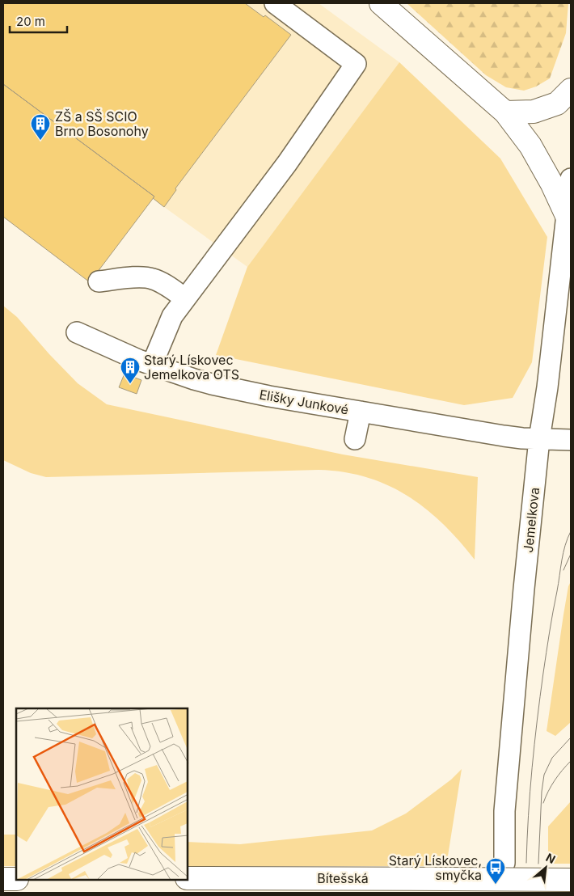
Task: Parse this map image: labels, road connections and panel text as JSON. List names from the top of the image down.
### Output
{
  "streets": {
    "main road": ["Bítešská"],
    "street": ["Elišky Junkové", "Jemelkova"]
  },
  "crossings": [
    ["Elišky Junkové", "Jemelkova"]
  ],
  "places": {
    "building": ["ZŠ a SŠ SCIO Brno Bosonohy", "Starý Lískovec Jemelkova OTS"],
    "bus stop": ["Starý Lískovec, smyčka"]
  },
  "scale_bar": "20 m",
  "north": "top right"
}
